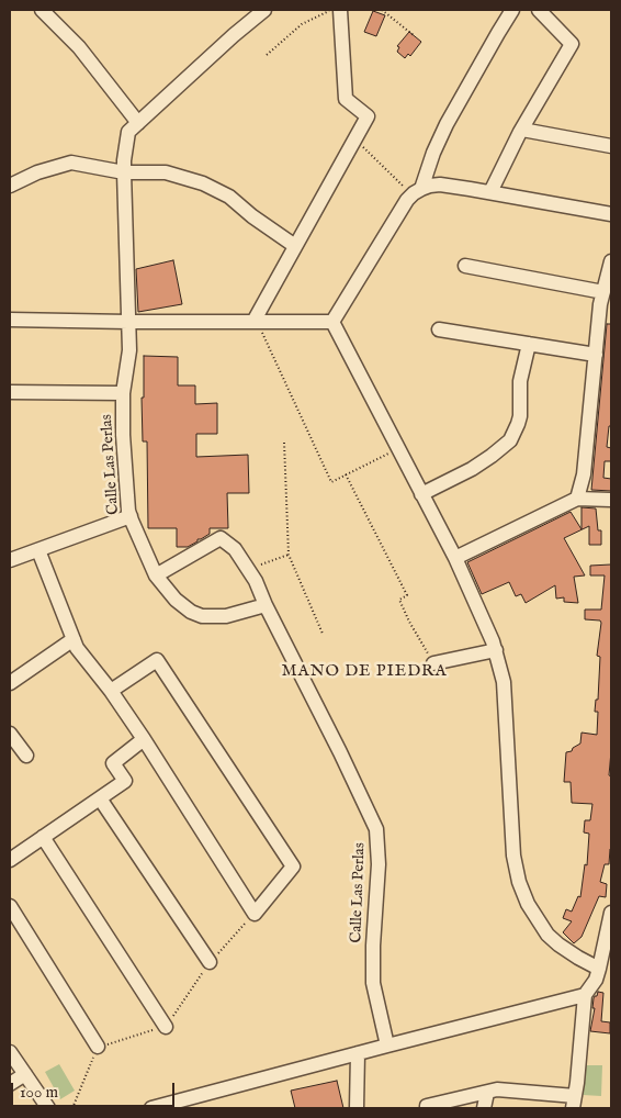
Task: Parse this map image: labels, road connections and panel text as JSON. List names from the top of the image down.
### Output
{
  "streets": {
    "street": ["Calle Las Perlas"]
  },
  "districts": ["MANO DE PIEDRA"],
  "scale_bar": "100 m"
}
